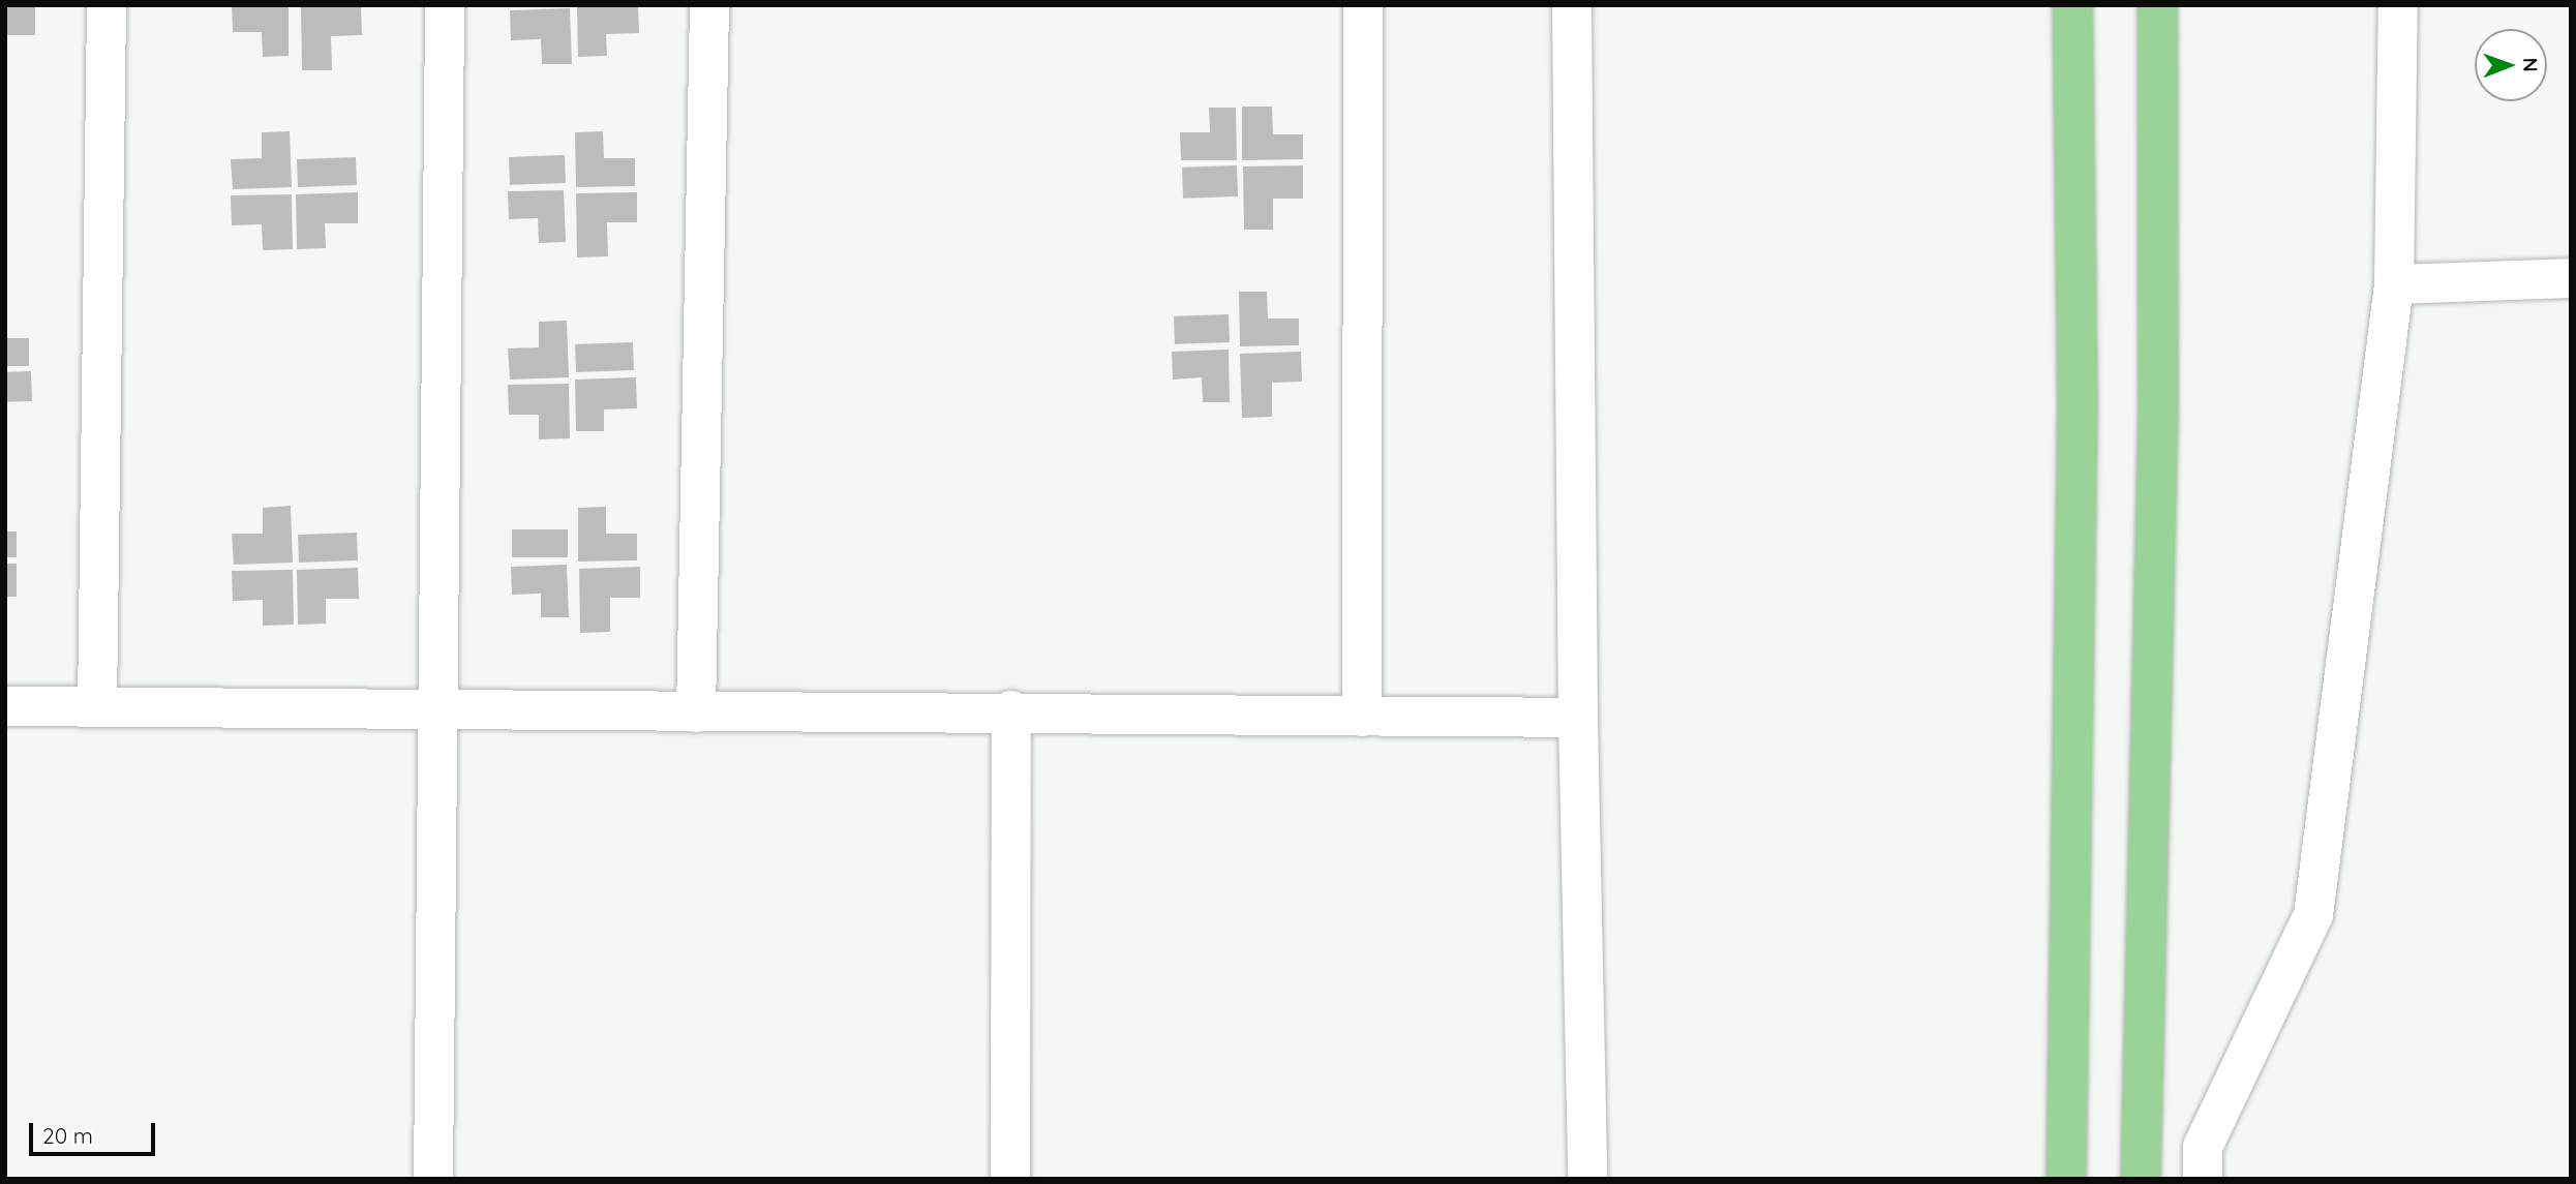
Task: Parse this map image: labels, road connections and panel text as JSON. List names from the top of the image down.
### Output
{
  "scale_bar": "20 m",
  "north": "right"
}
